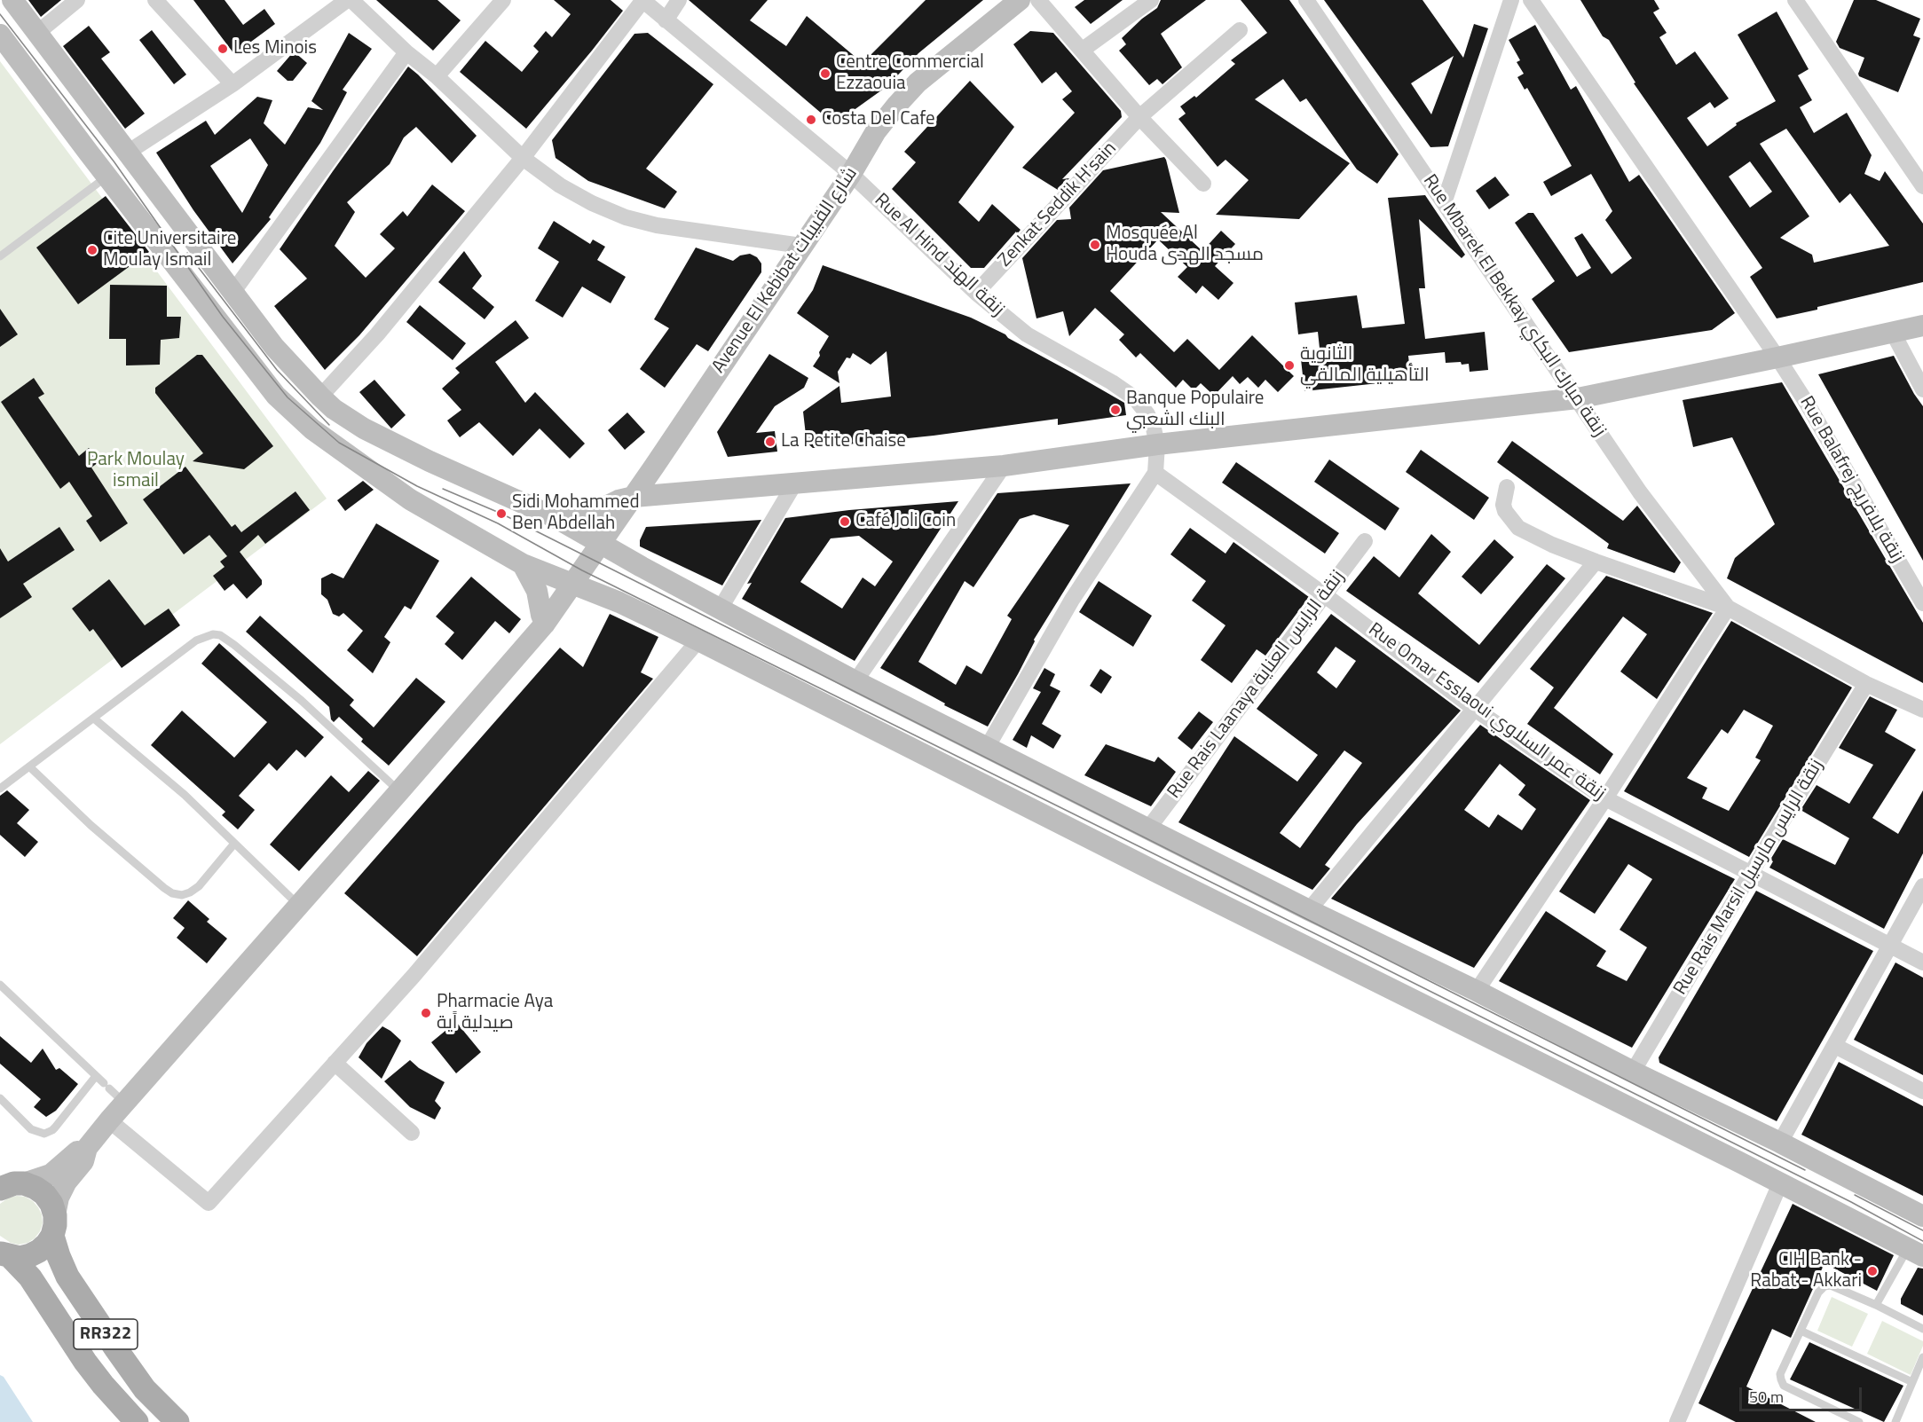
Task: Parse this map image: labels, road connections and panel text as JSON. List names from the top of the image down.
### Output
{
  "streets": {
    "main road": ["Avenue El Kebibat شارع القبيبات", "RR322"],
    "street": [
      "Zenkat Seddik H'sain",
      "Rue Al Hind زنقة الهند",
      "Rue Mbarek El Bekkay زنقة مبارك البكاي",
      "Rue Balafrej زنقة بلافريج",
      "Rue Rais Laanaya زنقة الرايس العناية",
      "Rue Omar Esslaoui زنقة عمر السلاوي",
      "Rue Rais Marsil زنقة الرايس مارسيل"
    ]
  },
  "crossings": [
    ["Zenkat Seddik H'sain", "Rue Al Hind زنقة الهند"],
    ["Rue Al Hind زنقة الهند", "Avenue El Kebibat شارع القبيبات"],
    ["Rue Rais Laanaya زنقة الرايس العناية", "Rue Omar Esslaoui زنقة عمر السلاوي"],
    ["Rue Omar Esslaoui زنقة عمر السلاوي", "Rue Rais Marsil زنقة الرايس مارسيل"]
  ],
  "parks": ["Park Moulay ismail"],
  "places": [
    "Les Minois",
    "Centre Commercial Ezzaouia",
    "Costa Del Cafe",
    "Mosquée Al Houda مسجد الهدى",
    "Cite Universitaire Moulay Ismail",
    "الثانوية التأهيلية المالقي",
    "Banque Populaire البنك الشعبي",
    "La Petite Chaise",
    "Sidi Mohammed Ben Abdellah",
    "Café Joli Coin",
    "Pharmacie Aya صيدلية اًية",
    "CIH Bank - Rabat - Akkari"
  ],
  "scale_bar": "50 m"
}
